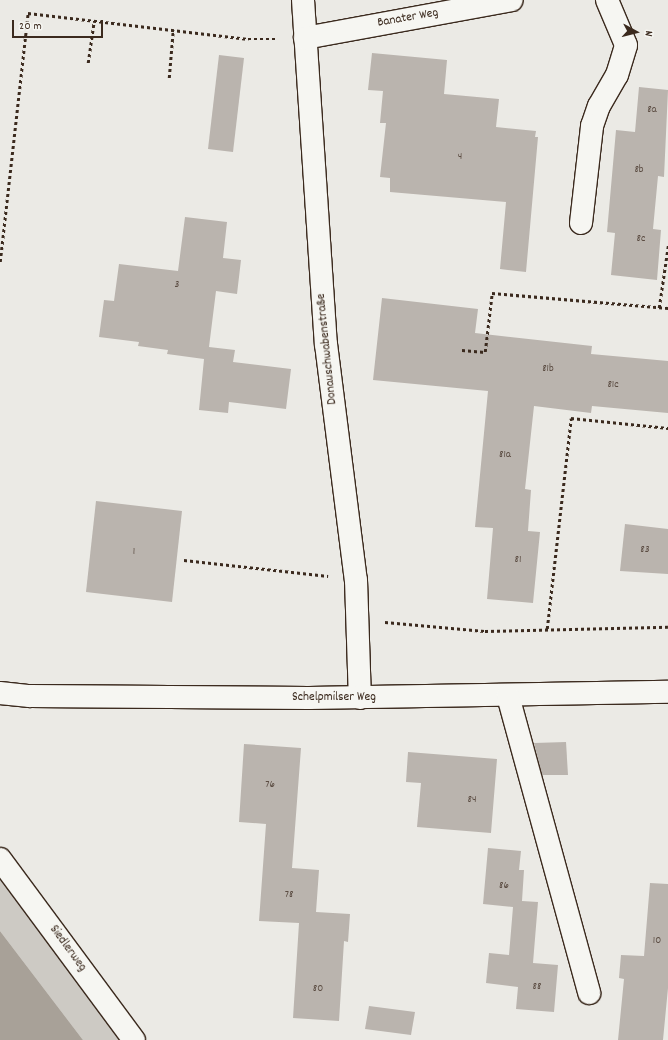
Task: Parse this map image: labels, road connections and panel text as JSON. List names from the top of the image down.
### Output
{
  "streets": {
    "street": [
      "Banater Weg",
      "Donauschwabenstraße",
      "Schelpmilser Weg",
      "Siedlerweg"
    ]
  },
  "crossings": [
    ["Banater Weg", "Donauschwabenstraße"],
    ["Donauschwabenstraße", "Schelpmilser Weg"]
  ],
  "house_numbers": [
    "8a",
    "4",
    "8b",
    "8c",
    "3",
    "81b",
    "81c",
    "81a",
    "83",
    "1",
    "81",
    "76",
    "84",
    "86",
    "78",
    "10",
    "88",
    "80"
  ],
  "scale_bar": "20 m",
  "north": "right"
}
